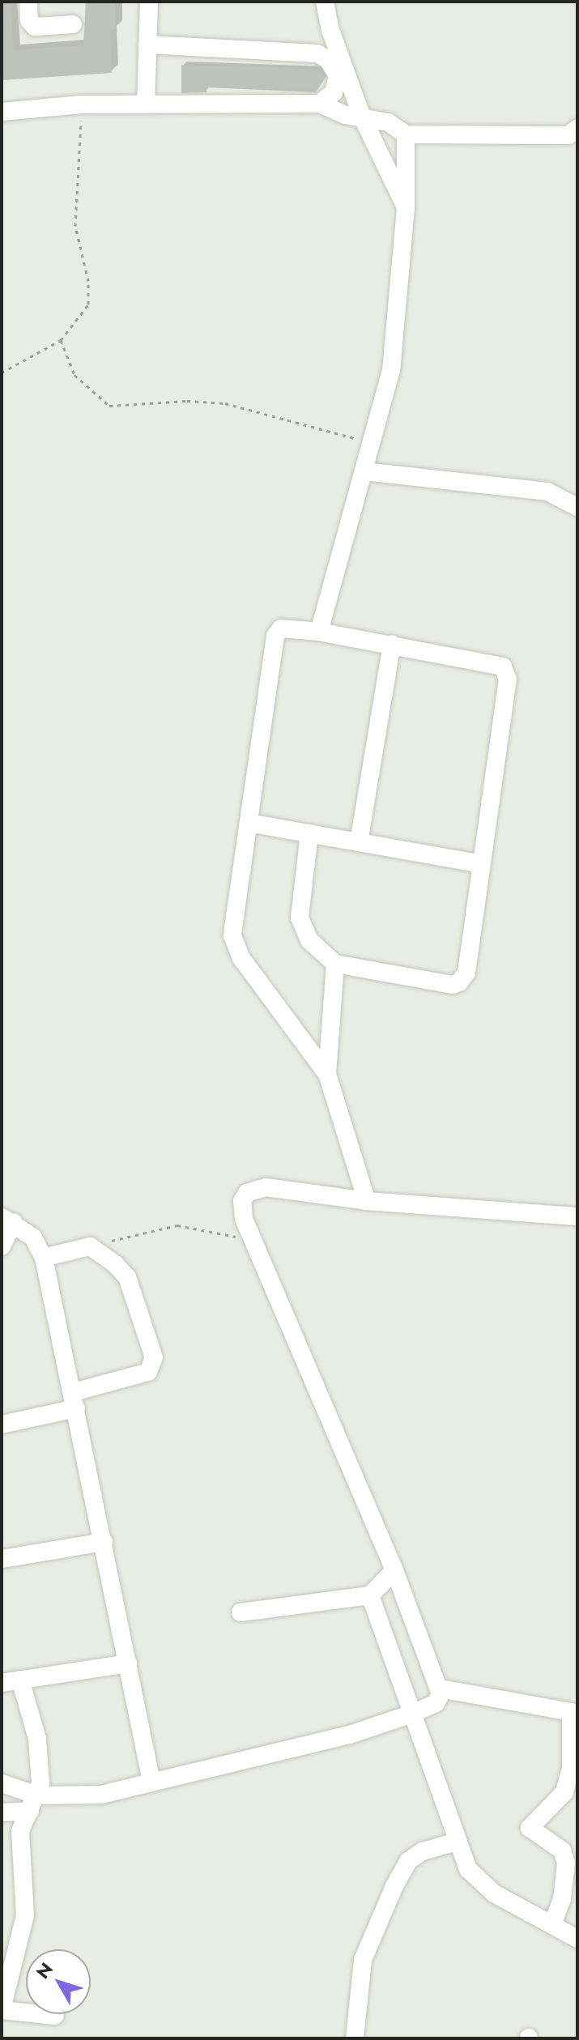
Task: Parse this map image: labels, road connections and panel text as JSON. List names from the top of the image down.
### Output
{
  "north": "top left"
}
